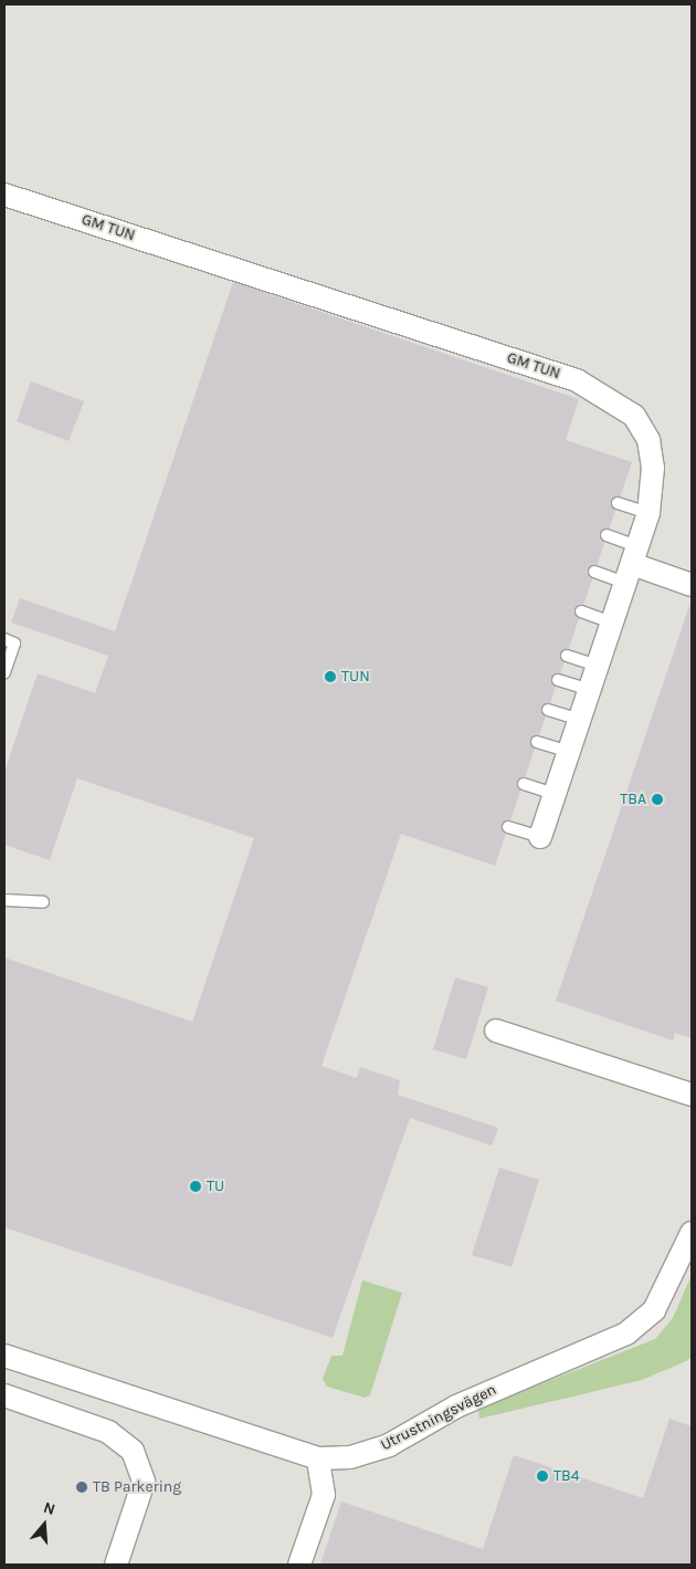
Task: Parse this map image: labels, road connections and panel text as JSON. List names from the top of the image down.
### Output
{
  "streets": {
    "street": ["GM TUN", "Utrustningsvägen"]
  },
  "places": [
    "TUN",
    "TBA",
    "TU",
    "TB4",
    "TB Parkering"
  ],
  "north": "top"
}
